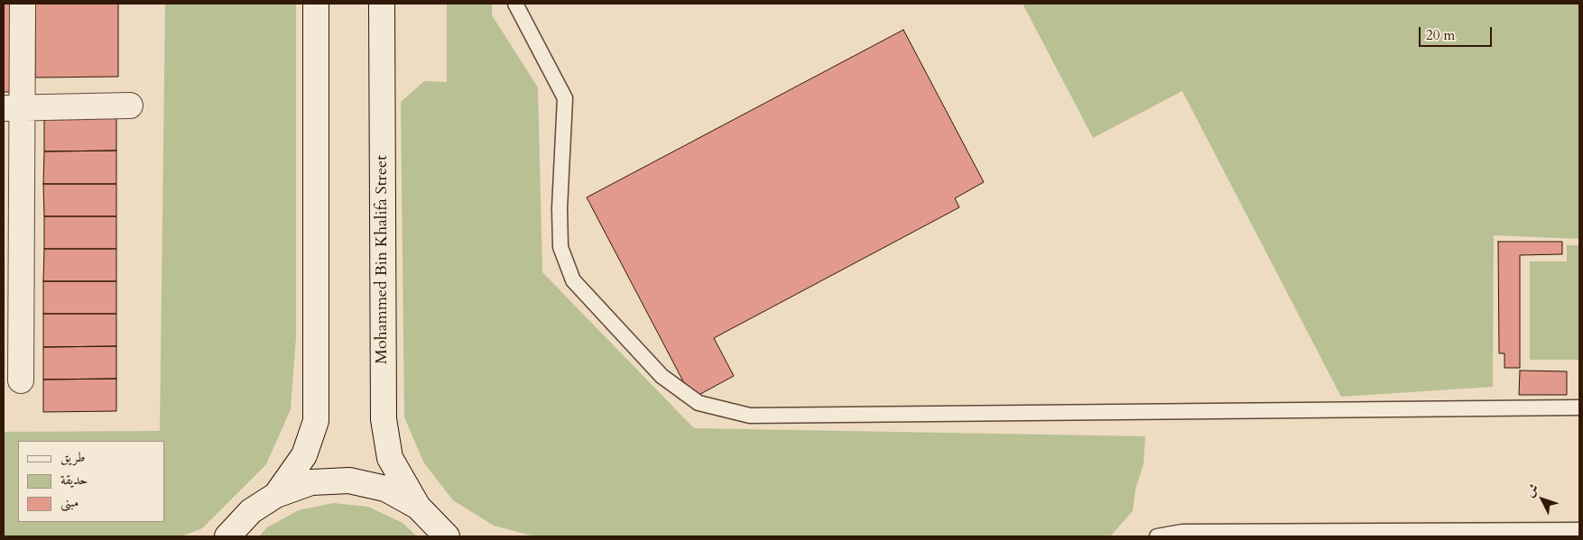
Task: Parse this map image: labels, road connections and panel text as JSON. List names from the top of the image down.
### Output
{
  "streets": {
    "main road": ["Mohammed Bin Khalifa Street"]
  },
  "legend": ["طريق", "حديقة", "مبنى"],
  "scale_bar": "20 m",
  "north": "top left"
}
